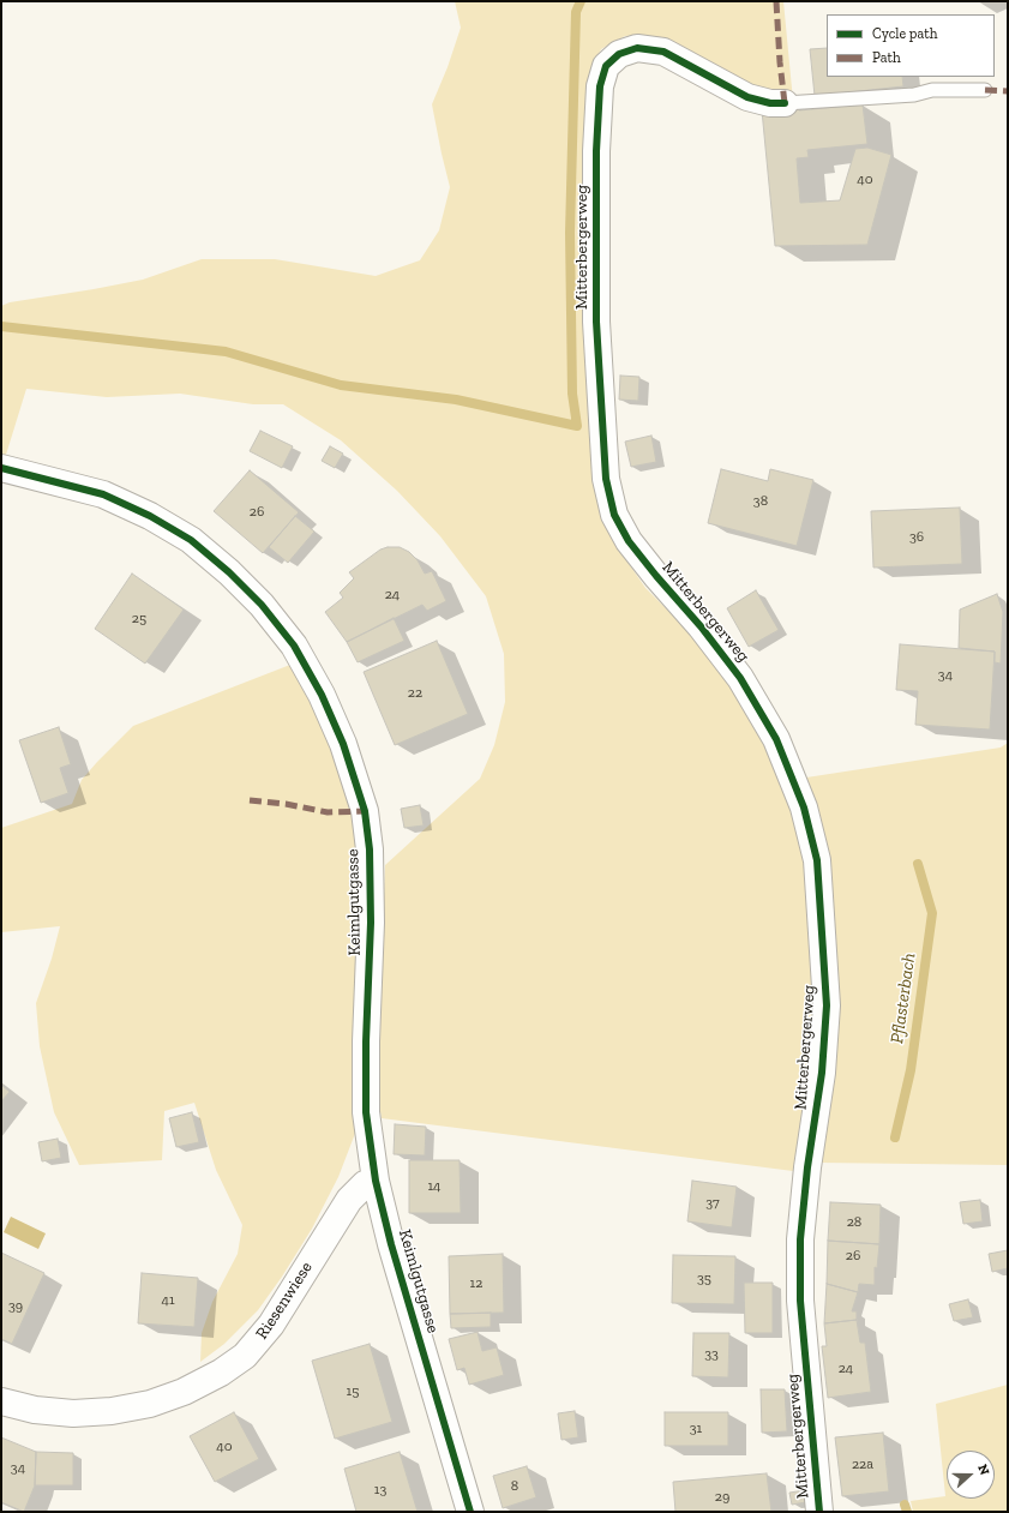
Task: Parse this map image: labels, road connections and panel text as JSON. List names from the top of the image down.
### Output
{
  "streets": {
    "street": ["Mitterbergerweg", "Keimlgutgasse", "Riesenwiese"]
  },
  "crossings": [
    ["Keimlgutgasse", "Riesenwiese"]
  ],
  "water": ["Pflasterbach"],
  "house_numbers": [
    "40",
    "38",
    "26",
    "36",
    "24",
    "25",
    "34",
    "22",
    "14",
    "37",
    "28",
    "26",
    "35",
    "12",
    "41",
    "39",
    "33",
    "24",
    "15",
    "31",
    "40",
    "22a",
    "34",
    "8",
    "13",
    "29"
  ],
  "legend": ["Cycle path", "Path"],
  "north": "right"
}
